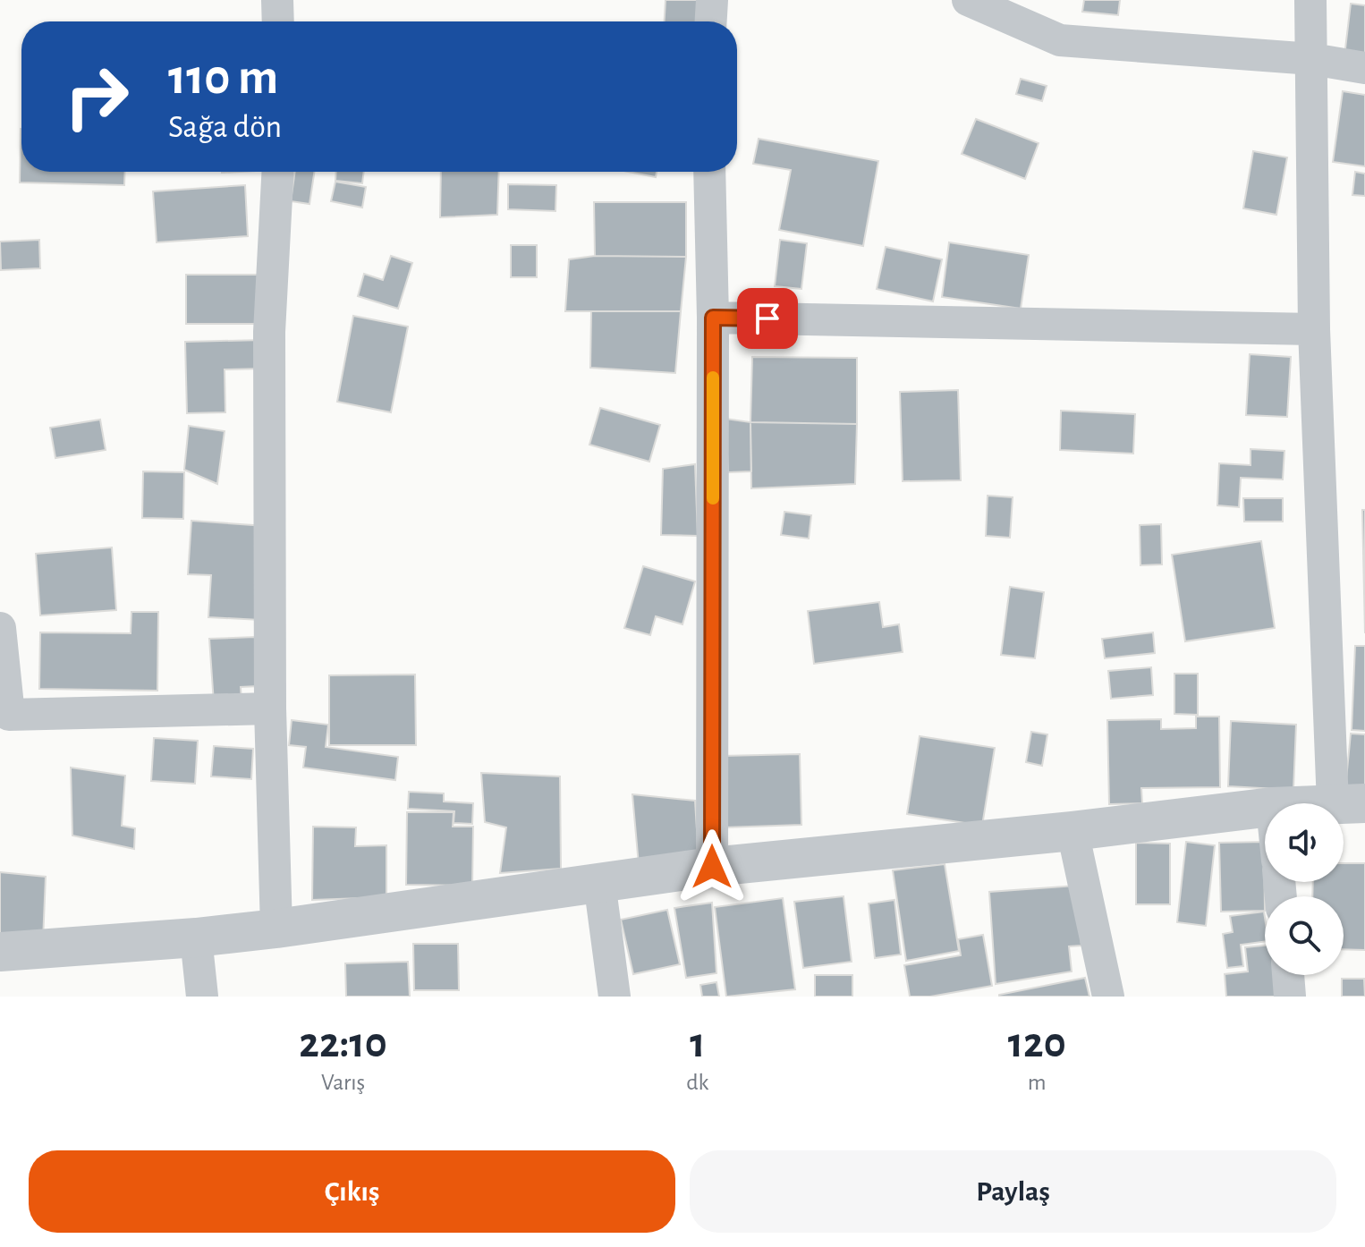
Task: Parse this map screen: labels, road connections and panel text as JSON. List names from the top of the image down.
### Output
{
  "page": {
    "turn": ["110 m", "Sağa dön"],
    "eta": [
      "22:10",
      "Varış",
      "1",
      "dk",
      "120",
      "m"
    ],
    "buttons": ["Çıkış", "Paylaş"]
  }
}
